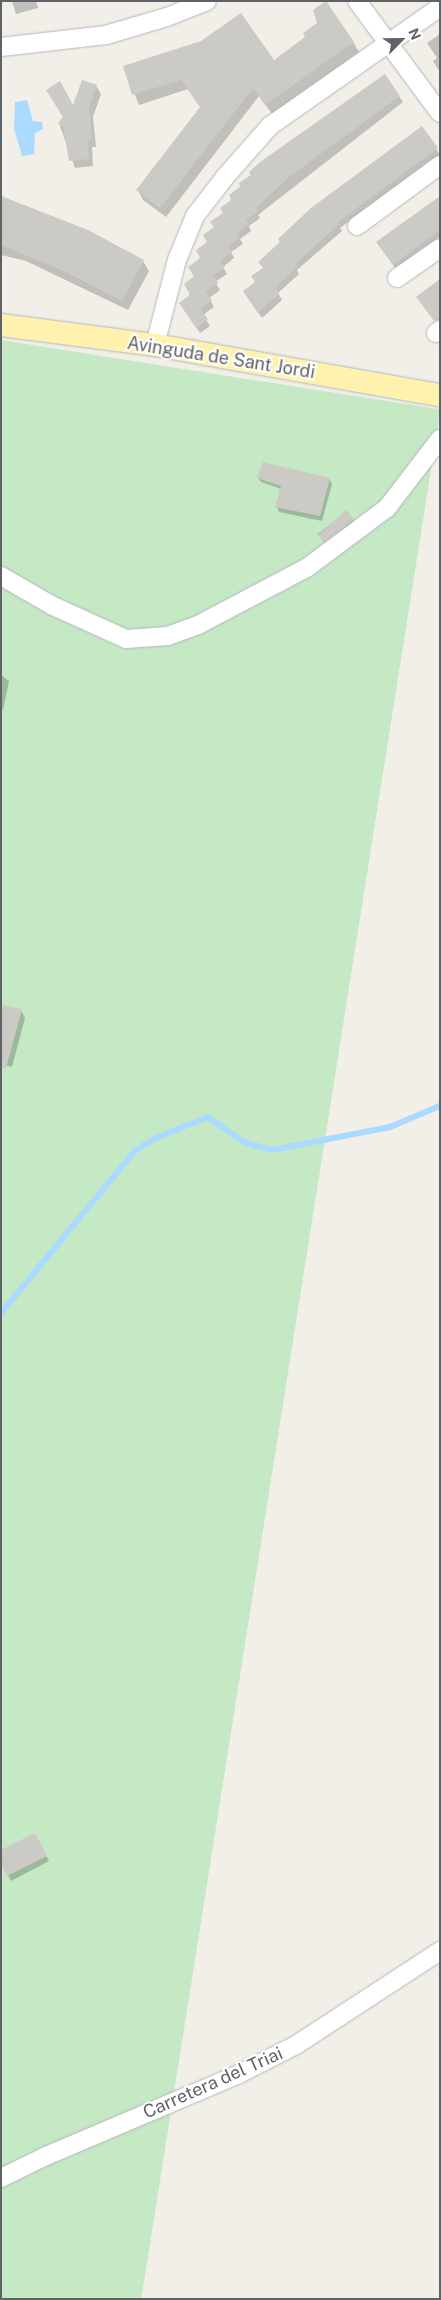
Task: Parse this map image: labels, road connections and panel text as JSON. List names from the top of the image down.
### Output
{
  "streets": {
    "main road": ["Avinguda de Sant Jordi"],
    "street": ["Carretera del Triai"]
  },
  "north": "top right"
}
